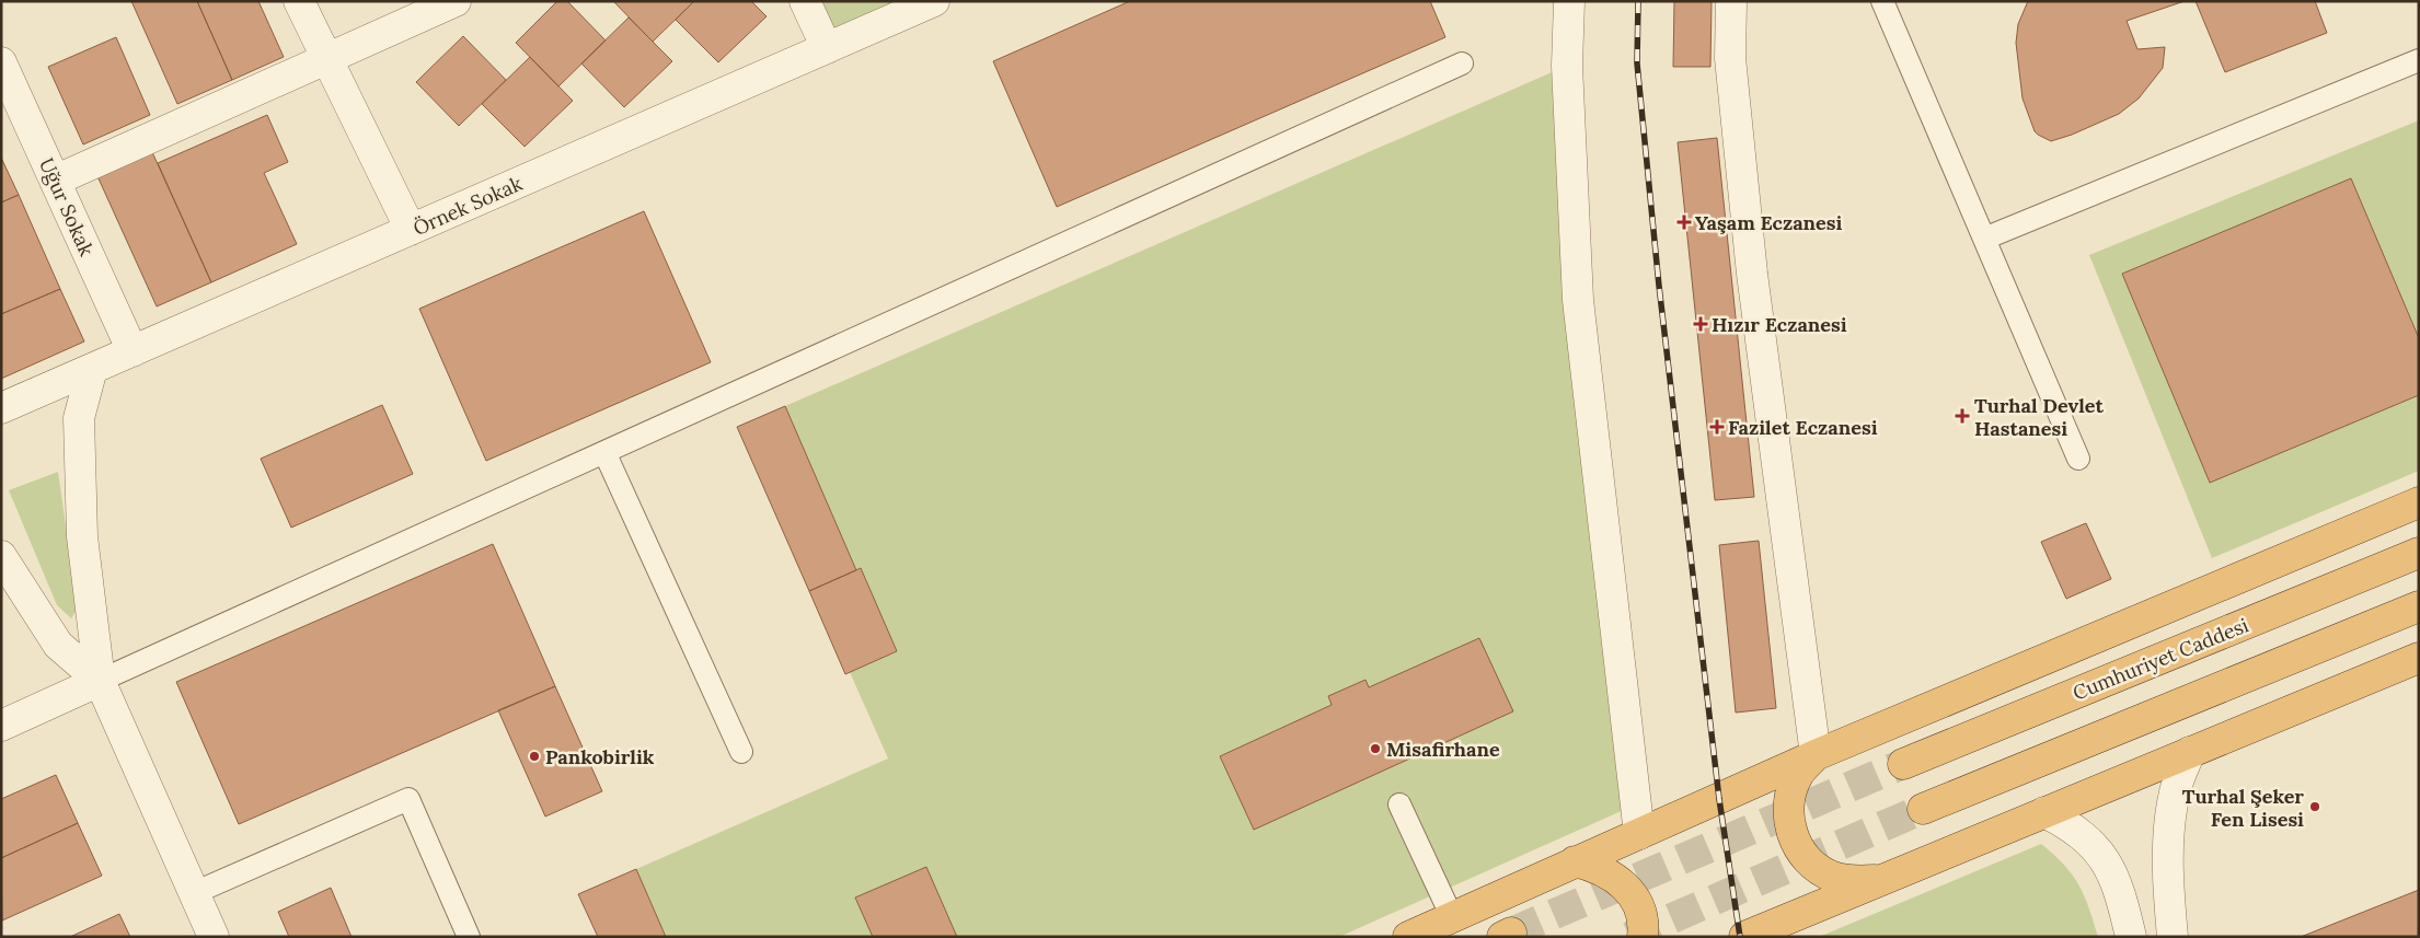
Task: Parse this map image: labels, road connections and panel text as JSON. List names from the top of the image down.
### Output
{
  "streets": {
    "highway": ["Cumhuriyet Caddesi"],
    "street": ["Örnek Sokak", "Uğur Sokak"]
  },
  "crossings": [
    ["Örnek Sokak", "Uğur Sokak"]
  ],
  "places": {
    "health": [
      "Yaşam Eczanesi",
      "Hızır Eczanesi",
      "Turhal Devlet Hastanesi",
      "Fazilet Eczanesi"
    ],
    "other": ["Misafirhane", "Pankobirlik", "Turhal Şeker Fen Lisesi"]
  }
}
